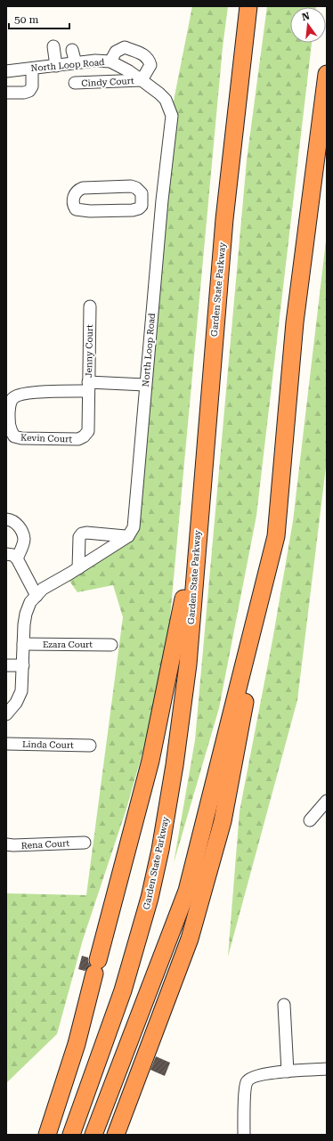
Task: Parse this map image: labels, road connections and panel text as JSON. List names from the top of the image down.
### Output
{
  "streets": {
    "highway": ["Garden State Parkway"],
    "street": [
      "North Loop Road",
      "Cindy Court",
      "Jenny Court",
      "Kevin Court",
      "Ezara Court",
      "Linda Court",
      "Rena Court"
    ]
  },
  "crossings": [
    ["North Loop Road", "Cindy Court"],
    ["North Loop Road", "Jenny Court"],
    ["Jenny Court", "Kevin Court"]
  ],
  "scale_bar": "50 m",
  "north": "top"
}
